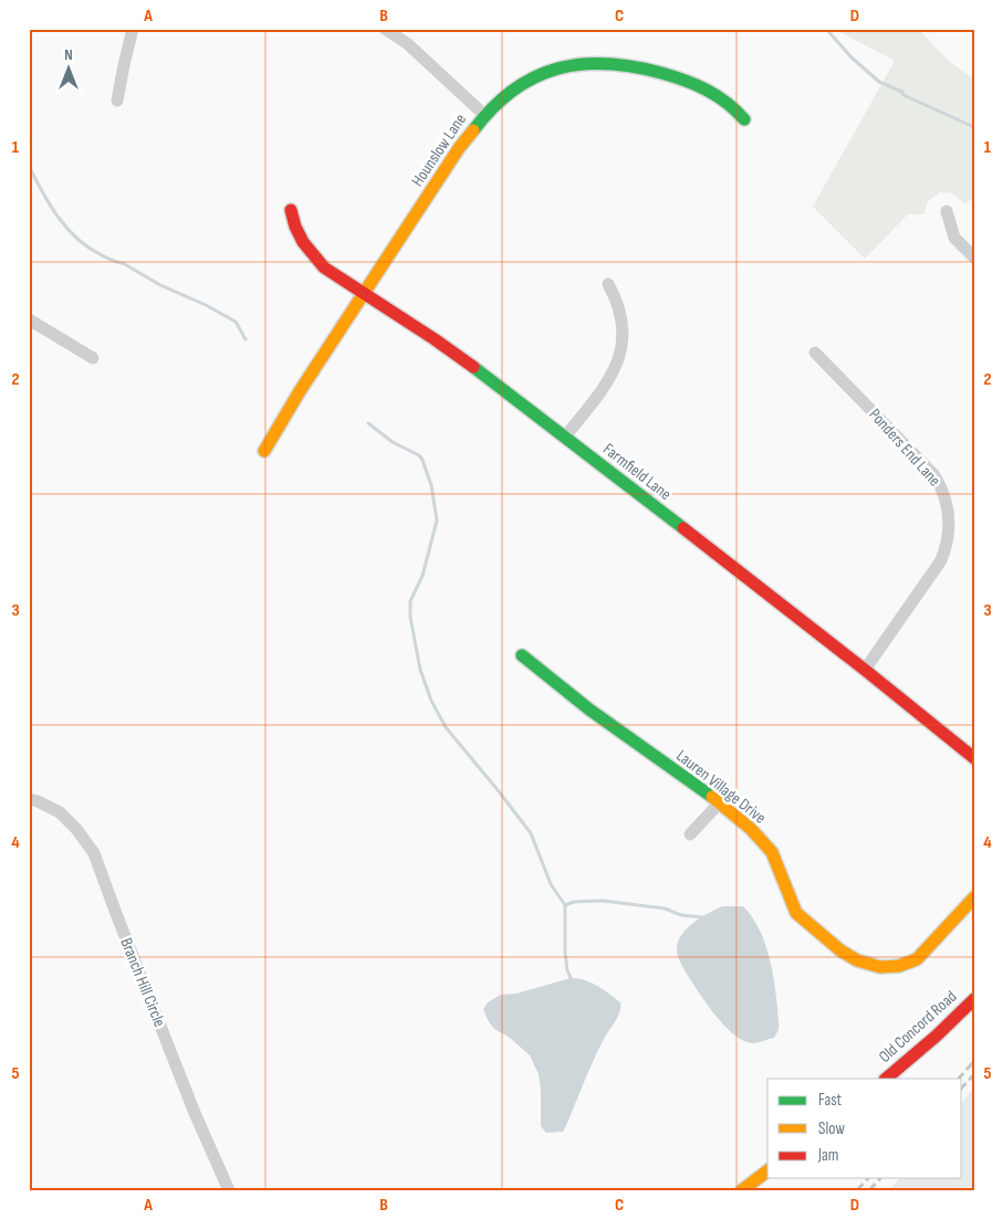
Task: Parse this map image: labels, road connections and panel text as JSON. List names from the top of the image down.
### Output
{
  "streets": {
    "street": [
      "Hounslow Lane",
      "Ponders End Lane",
      "Farmfield Lane",
      "Lauren Village Drive",
      "Branch Hill Circle",
      "Old Concord Road"
    ]
  },
  "crossings": [
    ["Hounslow Lane", "Farmfield Lane"],
    ["Ponders End Lane", "Farmfield Lane"]
  ],
  "legend": ["Fast", "Slow", "Jam"],
  "north": "top",
  "grid": {
    "columns": [
      "A",
      "B",
      "C",
      "D"
    ],
    "rows": [
      "1",
      "2",
      "3",
      "4",
      "5"
    ]
  }
}
